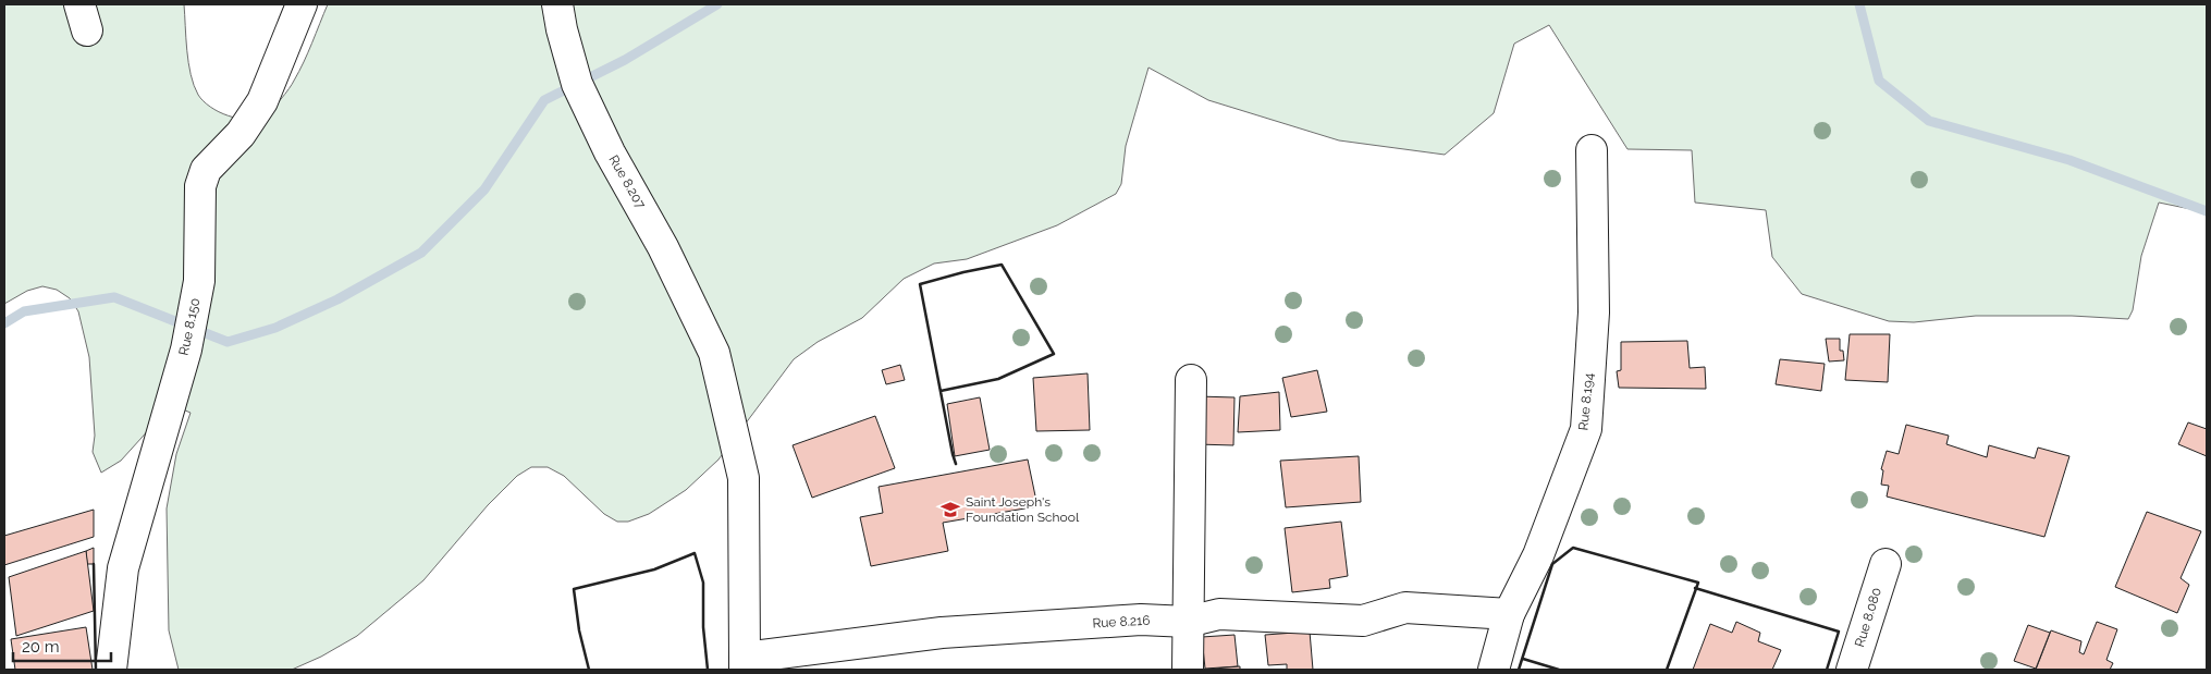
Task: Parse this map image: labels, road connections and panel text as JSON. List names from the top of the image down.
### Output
{
  "streets": {
    "street": [
      "Rue 8.207",
      "Rue 8.150",
      "Rue 8.194",
      "Rue 8.080",
      "Rue 8.216"
    ]
  },
  "crossings": [
    ["Rue 8.207", "Rue 8.216"],
    ["Rue 8.194", "Rue 8.216"]
  ],
  "places": {
    "school or university": ["Saint Joseph's Foundation School"]
  },
  "scale_bar": "20 m"
}
